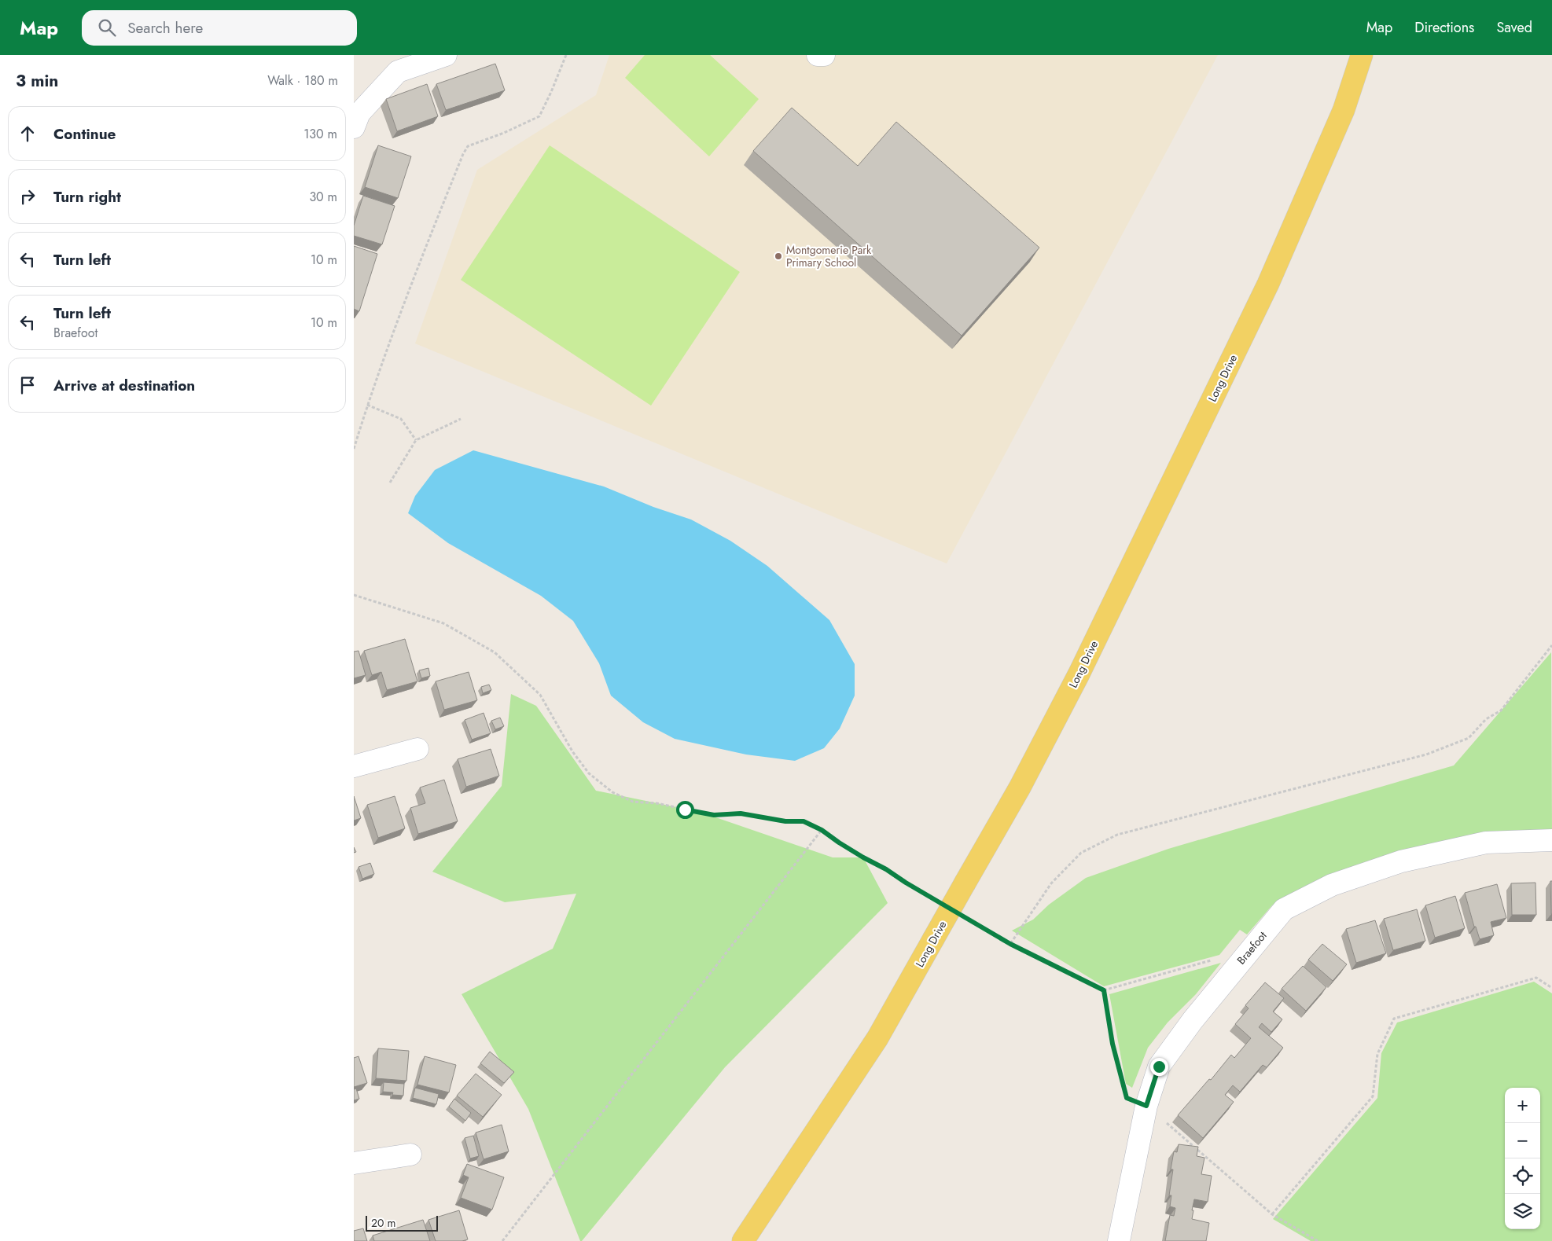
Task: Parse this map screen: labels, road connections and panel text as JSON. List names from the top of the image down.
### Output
{
  "streets": {
    "main road": ["Long Drive"],
    "street": ["Braefoot"]
  },
  "places": ["Montgomerie Park Primary School"],
  "scale_bar": "20 m",
  "page": {
    "header": "Map",
    "search": "Search here",
    "nav": ["Map", "Directions", "Saved"],
    "heading": ["3 min", "Walk · 180 m"],
    "list": [
      ["Continue", "130 m"],
      ["Turn right", "30 m"],
      ["Turn left", "10 m"],
      ["Turn left", "Braefoot", "10 m"],
      "Arrive at destination"
    ],
    "map_buttons": ["+", "−"],
    "scale": "20 m"
  }
}
